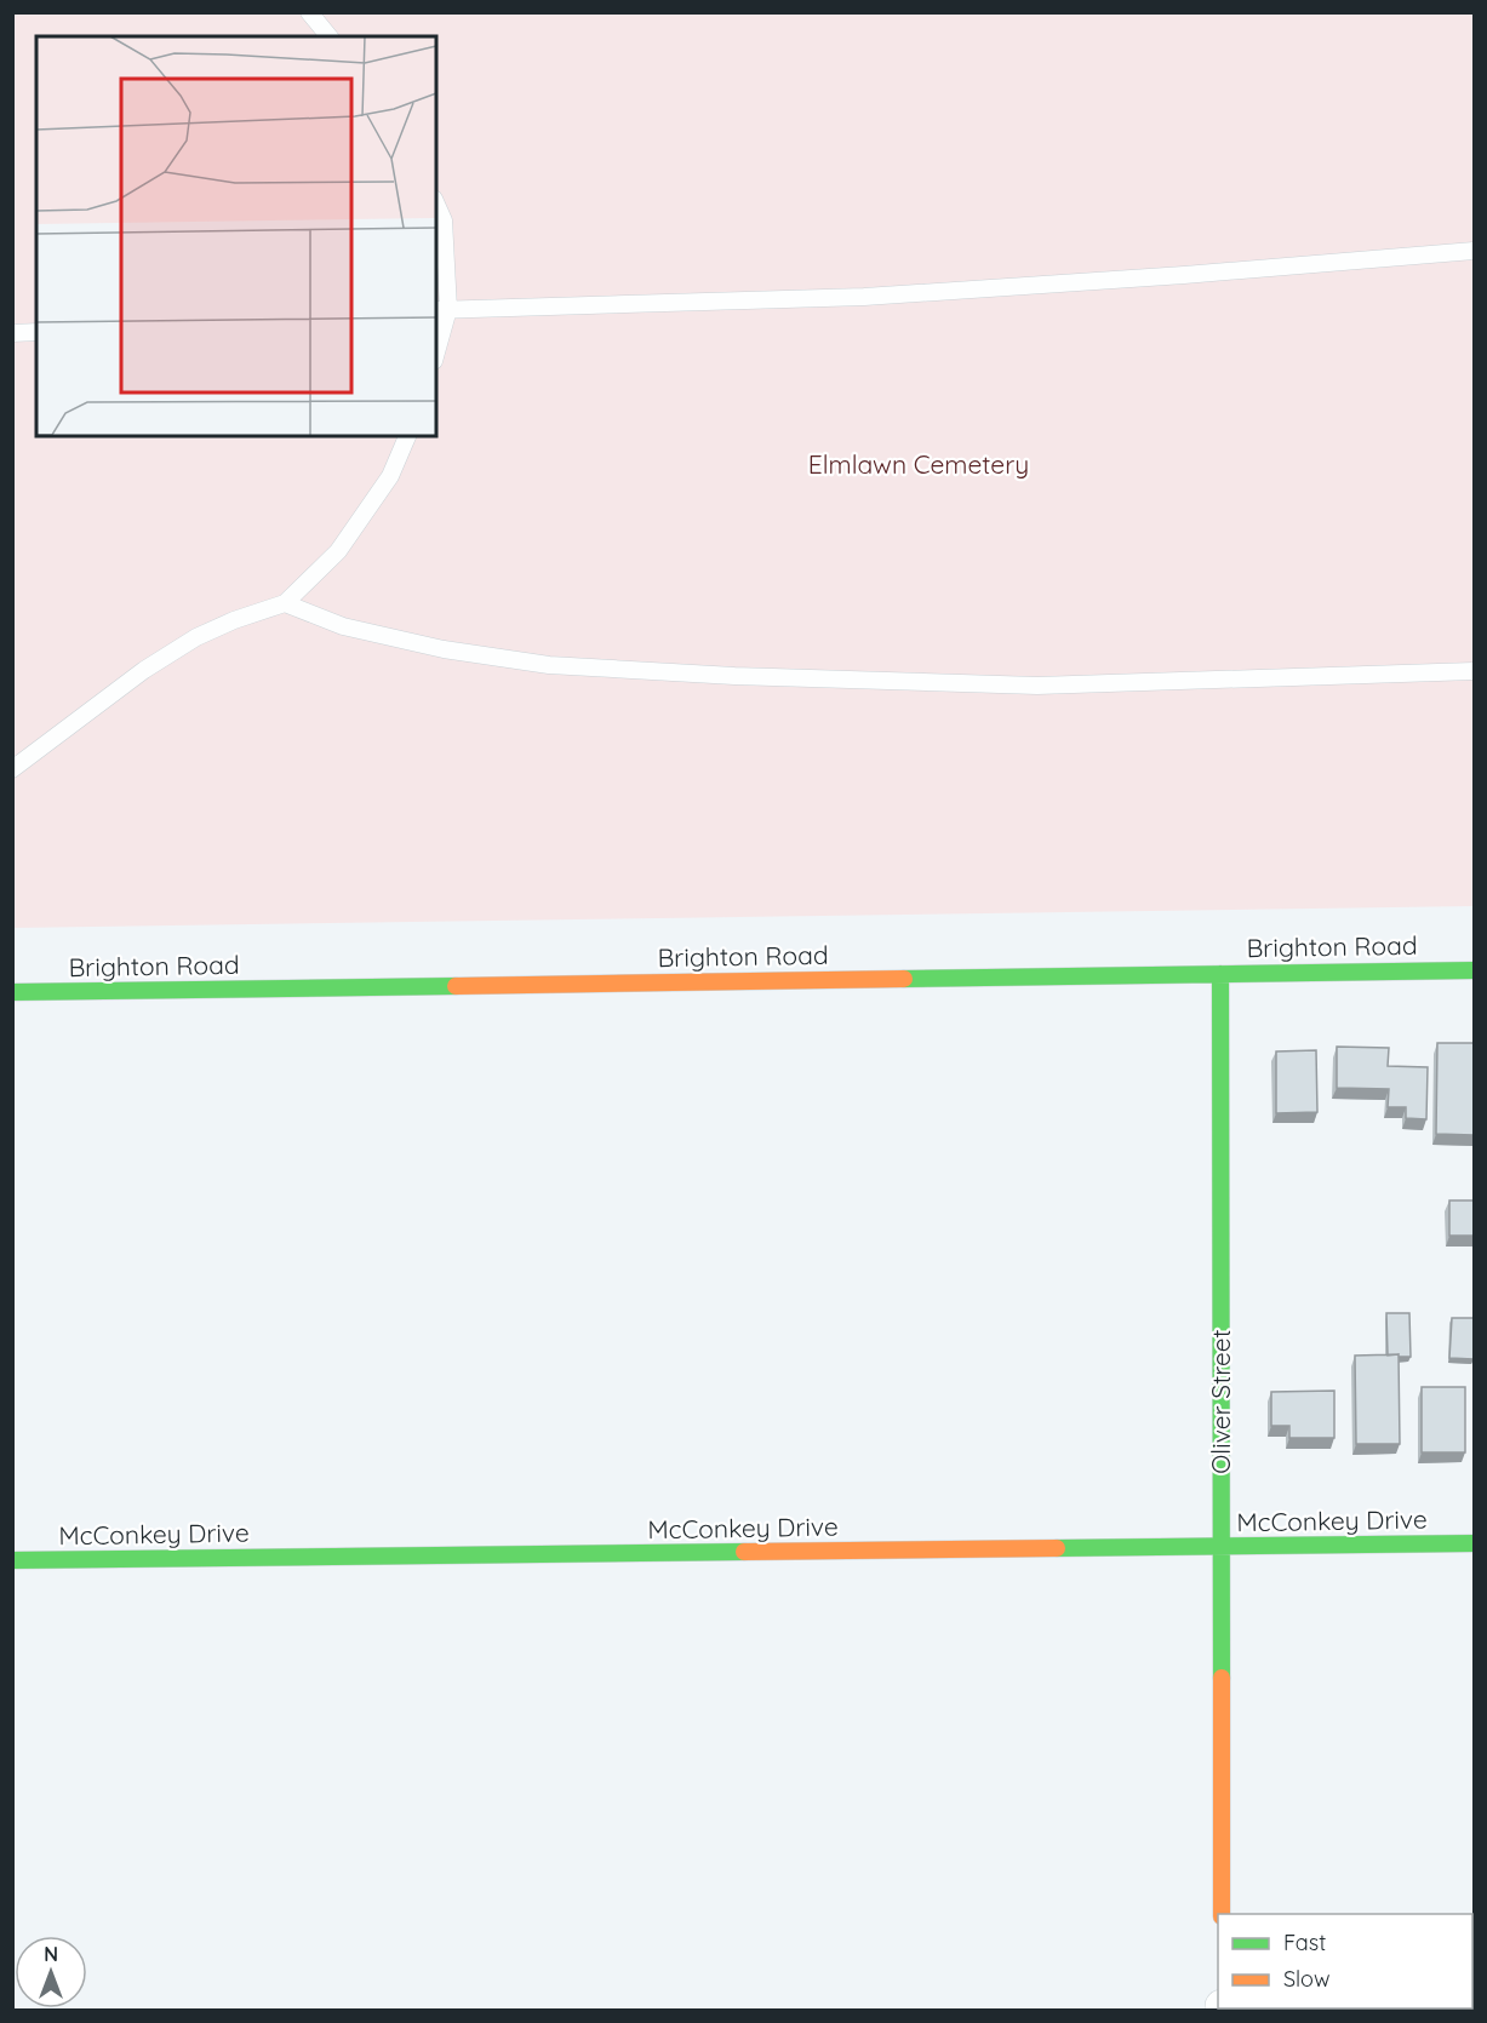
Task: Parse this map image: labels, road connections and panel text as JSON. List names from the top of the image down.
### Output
{
  "streets": {
    "street": ["Brighton Road", "Oliver Street", "McConkey Drive"]
  },
  "crossings": [
    ["Brighton Road", "Oliver Street"],
    ["Oliver Street", "McConkey Drive"]
  ],
  "parks": ["Elmlawn Cemetery"],
  "legend": ["Fast", "Slow"],
  "north": "top"
}
